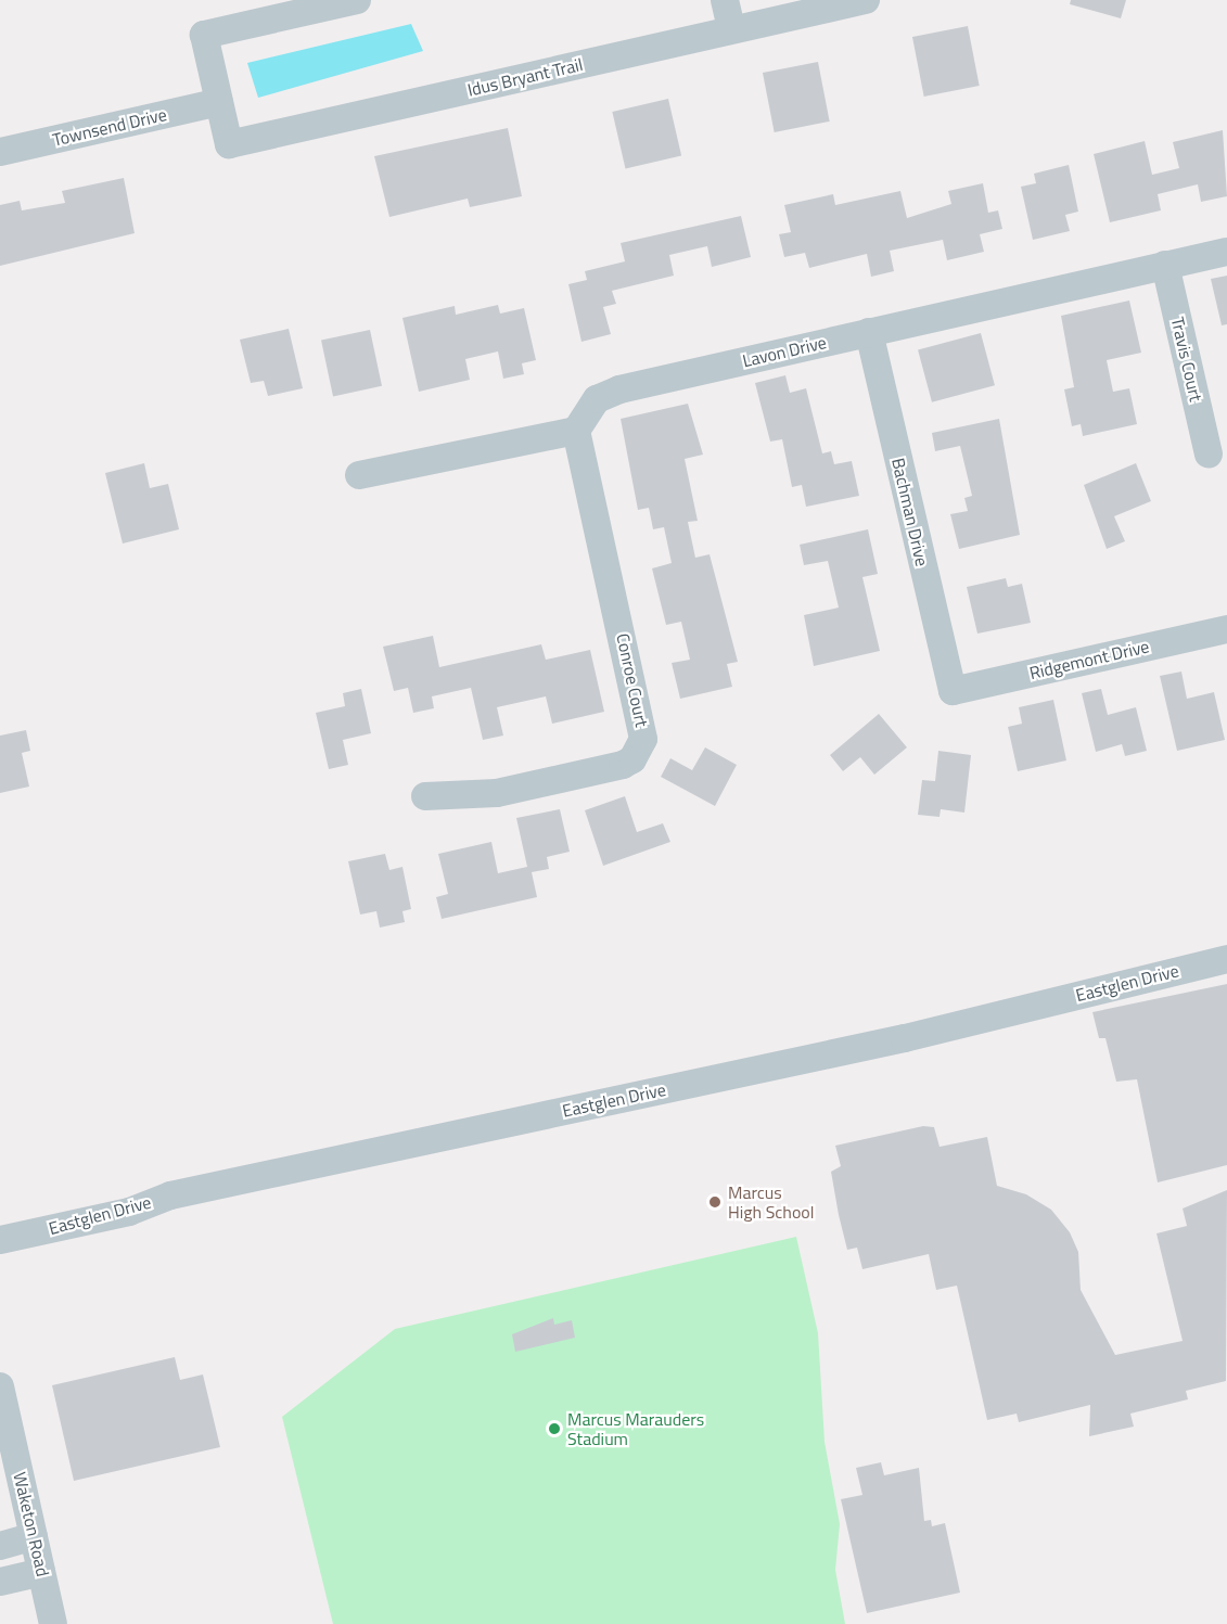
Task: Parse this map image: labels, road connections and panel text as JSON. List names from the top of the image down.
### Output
{
  "streets": {
    "street": [
      "Idus Bryant Trail",
      "Townsend Drive",
      "Lavon Drive",
      "Travis Court",
      "Bachman Drive",
      "Ridgemont Drive",
      "Conroe Court",
      "Eastglen Drive",
      "Waketon Road"
    ]
  },
  "crossings": [
    ["Idus Bryant Trail", "Townsend Drive"],
    ["Lavon Drive", "Travis Court"],
    ["Lavon Drive", "Bachman Drive"],
    ["Lavon Drive", "Conroe Court"],
    ["Bachman Drive", "Ridgemont Drive"]
  ],
  "places": ["Marcus High School", "Marcus Marauders Stadium"]
}
